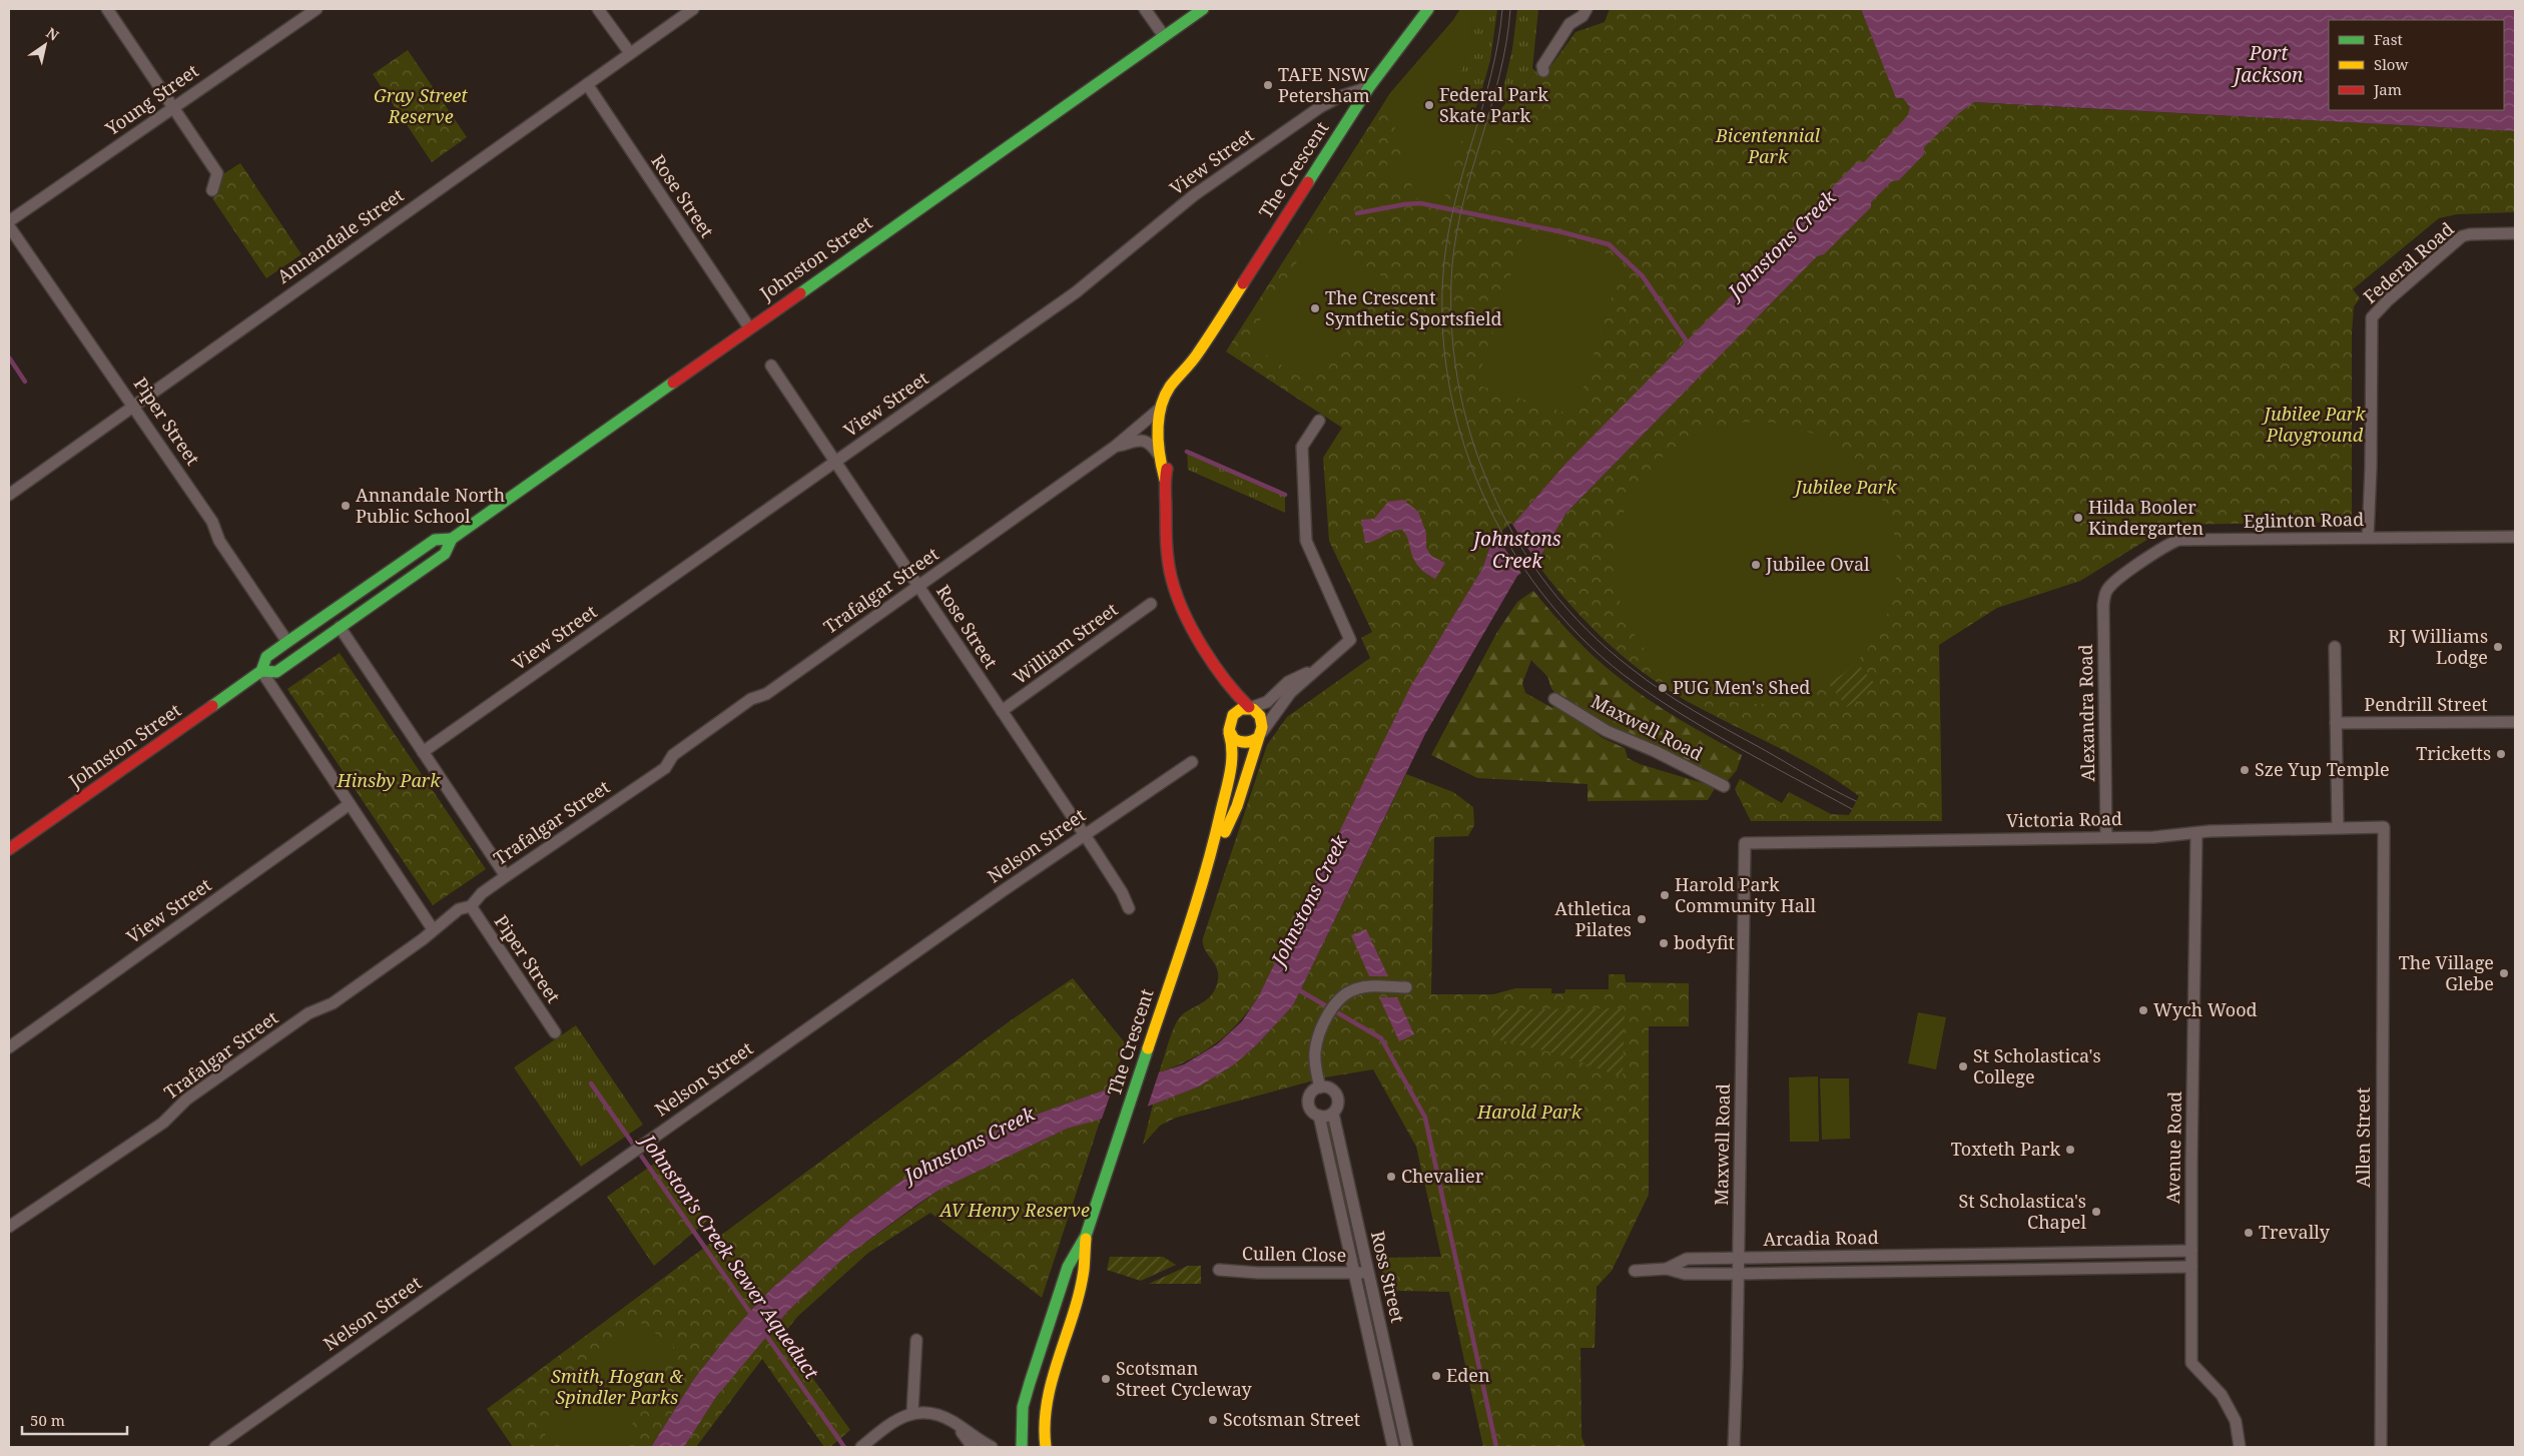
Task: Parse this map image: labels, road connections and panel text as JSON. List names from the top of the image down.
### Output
{
  "streets": {
    "main road": ["The Crescent", "Johnston Street"],
    "street": [
      "Young Street",
      "View Street",
      "Rose Street",
      "Annandale Street",
      "Federal Road",
      "Piper Street",
      "Eglinton Road",
      "Trafalgar Street",
      "William Street",
      "Pendrill Street",
      "Alexandra Road",
      "Maxwell Road",
      "Victoria Road",
      "Nelson Street",
      "Allen Street",
      "Avenue Road",
      "Arcadia Road",
      "Cullen Close",
      "Ross Street"
    ]
  },
  "crossings": [
    ["View Street", "The Crescent"],
    ["View Street", "Rose Street"],
    ["The Crescent", "Trafalgar Street"],
    ["Rose Street", "Annandale Street"],
    ["Rose Street", "Johnston Street"],
    ["Rose Street", "Trafalgar Street"],
    ["Rose Street", "William Street"],
    ["Rose Street", "Nelson Street"],
    ["Annandale Street", "Piper Street"],
    ["Johnston Street", "Piper Street"],
    ["Federal Road", "Eglinton Road"],
    ["Piper Street", "Trafalgar Street"],
    ["Eglinton Road", "Alexandra Road"],
    ["Alexandra Road", "Victoria Road"],
    ["Maxwell Road", "Victoria Road"],
    ["Maxwell Road", "Arcadia Road"],
    ["Victoria Road", "Allen Street"],
    ["Victoria Road", "Avenue Road"],
    ["Avenue Road", "Arcadia Road"],
    ["Cullen Close", "Ross Street"]
  ],
  "water": ["Port Jackson", "Johnstons Creek", "Johnston's Creek Sewer Aqueduct"],
  "parks": [
    "Gray Street Reserve",
    "Bicentennial Park",
    "Jubilee Park Playground",
    "Jubilee Park",
    "Hinsby Park",
    "Harold Park",
    "AV Henry Reserve",
    "Smith, Hogan & Spindler Parks"
  ],
  "places": [
    "TAFE NSW Petersham",
    "Federal Park Skate Park",
    "The Crescent Synthetic Sportsfield",
    "Annandale North Public School",
    "Hilda Booler Kindergarten",
    "Jubilee Oval",
    "RJ Williams Lodge",
    "PUG Men's Shed",
    "Tricketts",
    "Sze Yup Temple",
    "Harold Park Community Hall",
    "Athletica Pilates",
    "bodyfit",
    "The Village Glebe",
    "Wych Wood",
    "St Scholastica's College",
    "Toxteth Park",
    "Chevalier",
    "St Scholastica's Chapel",
    "Trevally",
    "Eden",
    "Scotsman Street Cycleway",
    "Scotsman Street"
  ],
  "legend": ["Fast", "Slow", "Jam"],
  "scale_bar": "50 m",
  "north": "top right"
}
